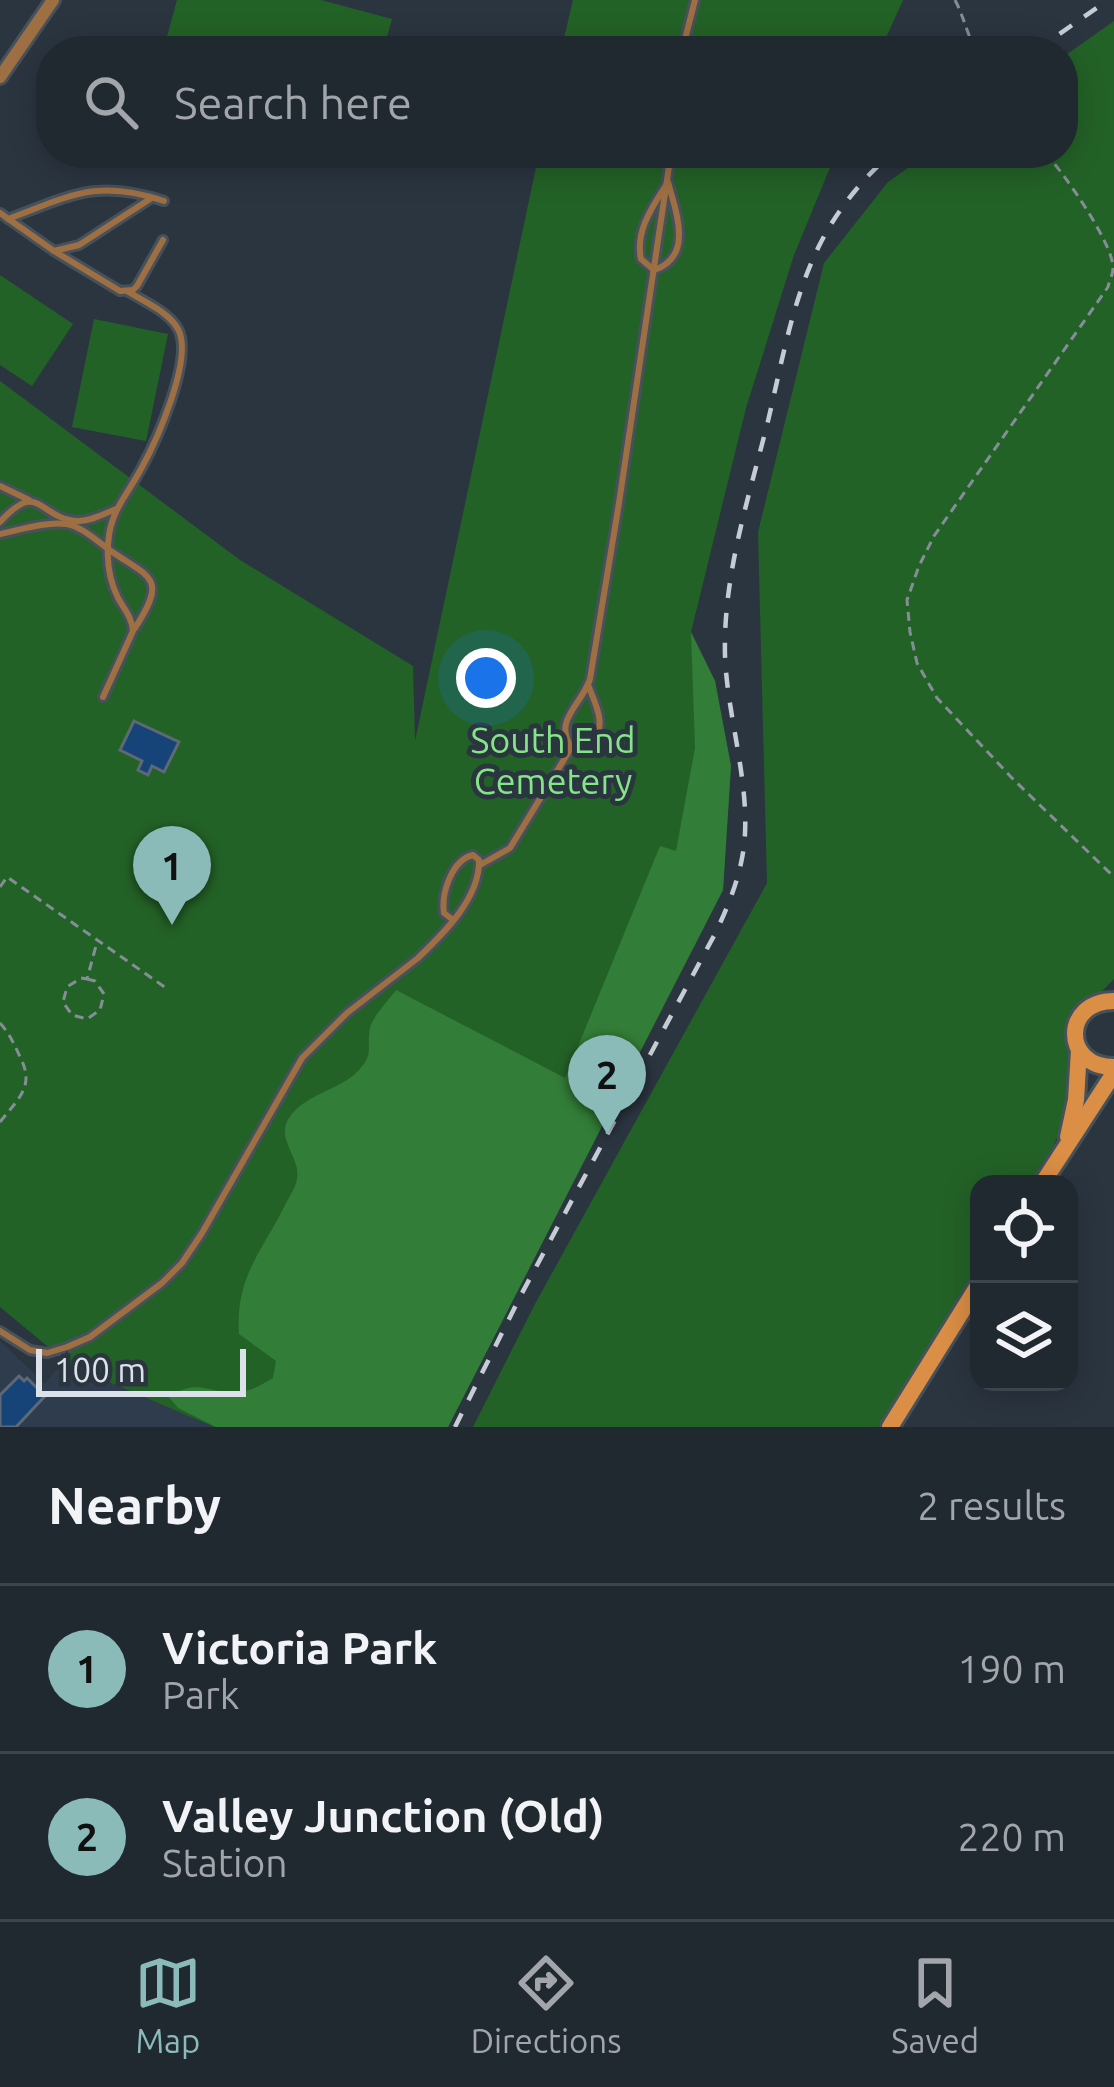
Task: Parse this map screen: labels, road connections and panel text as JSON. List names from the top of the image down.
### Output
{
  "parks": ["South End Cemetery"],
  "scale_bar": "100 m",
  "page": {
    "search": "Search here",
    "pins": ["1", "2"],
    "scale": "100 m",
    "heading": ["Nearby", "2 results"],
    "list": [
      {
        "mark": "1",
        "name": "Victoria Park",
        "note": "Park",
        "value": "190 m"
      },
      {
        "mark": "2",
        "name": "Valley Junction (Old)",
        "note": "Station",
        "value": "220 m"
      }
    ],
    "nav": ["Map", "Directions", "Saved"]
  }
}
